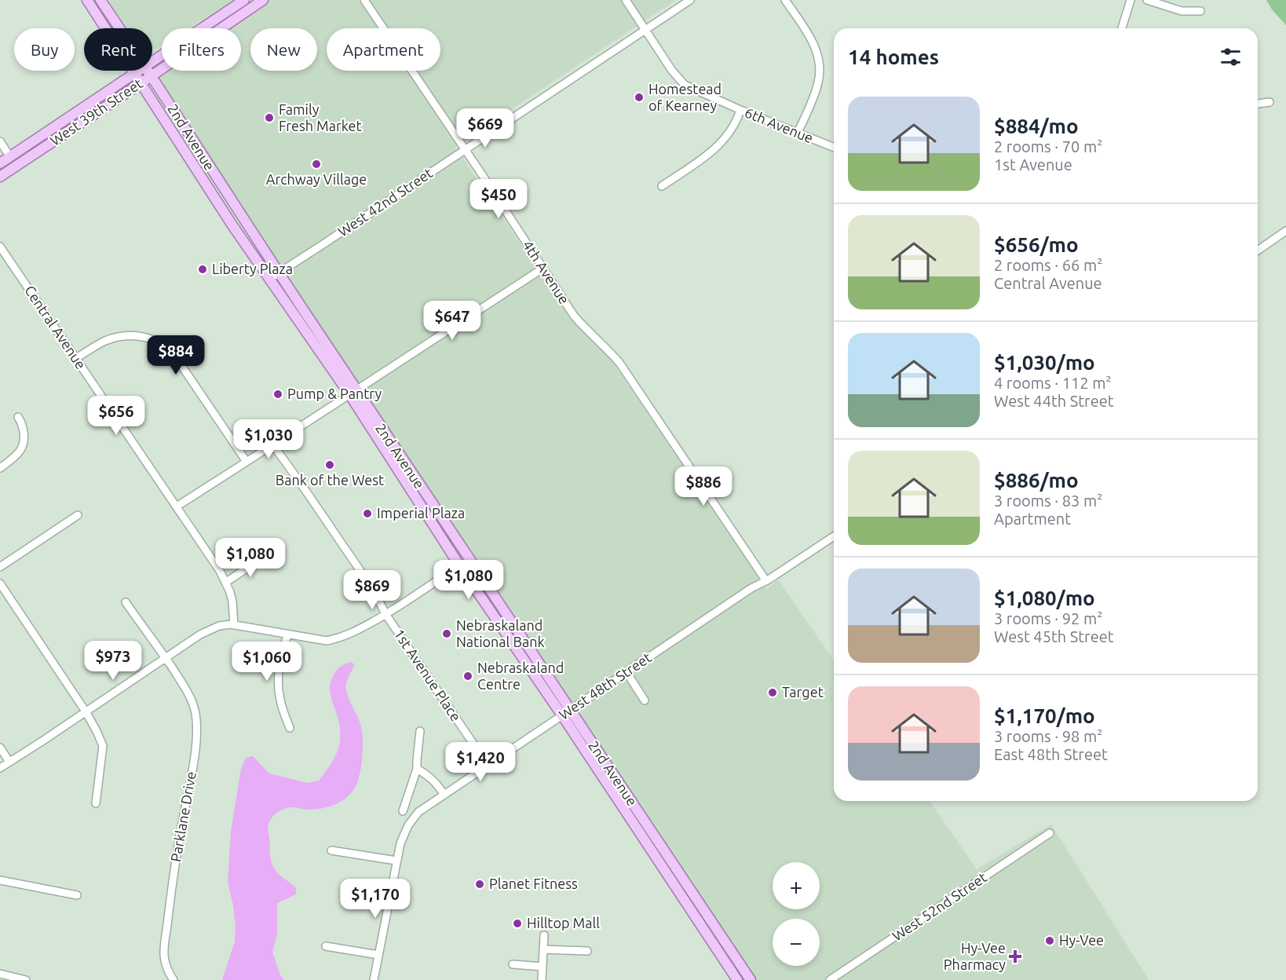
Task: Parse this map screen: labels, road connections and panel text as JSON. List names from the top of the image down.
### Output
{
  "streets": {
    "main road": ["West 39th Street", "2nd Avenue"],
    "street": [
      "6th Avenue",
      "West 42nd Street",
      "4th Avenue",
      "Central Avenue",
      "1st Avenue Place",
      "West 48th Street",
      "Parklane Drive",
      "West 52nd Street"
    ]
  },
  "crossings": [
    ["West 39th Street", "2nd Avenue"],
    ["6th Avenue", "West 42nd Street"],
    ["2nd Avenue", "West 42nd Street"],
    ["2nd Avenue", "West 48th Street"],
    ["West 42nd Street", "4th Avenue"],
    ["4th Avenue", "West 48th Street"],
    ["1st Avenue Place", "West 48th Street"]
  ],
  "places": {
    "other": [
      "Homestead of Kearney",
      "Family Fresh Market",
      "Archway Village",
      "Liberty Plaza",
      "Pump & Pantry",
      "Bank of the West",
      "Imperial Plaza",
      "Nebraskaland National Bank",
      "Nebraskaland Centre",
      "Target",
      "Planet Fitness",
      "Hilltop Mall",
      "Hy-Vee"
    ],
    "health": ["Hy-Vee Pharmacy"]
  },
  "page": {
    "chip": [
      "Buy",
      "Rent",
      "Filters",
      "New",
      "Apartment"
    ],
    "heading": "14 homes",
    "list": [
      {
        "name": "$884/mo",
        "note": "2 rooms · 70 m² · 1st Avenue"
      },
      {
        "name": "$656/mo",
        "note": "2 rooms · 66 m² · Central Avenue"
      },
      {
        "name": "$1,030/mo",
        "note": "4 rooms · 112 m² · West 44th Street"
      },
      {
        "name": "$886/mo",
        "note": "3 rooms · 83 m² · Apartment"
      },
      {
        "name": "$1,080/mo",
        "note": "3 rooms · 92 m² · West 45th Street"
      },
      {
        "name": "$1,170/mo",
        "note": "3 rooms · 98 m² · East 48th Street"
      }
    ],
    "price": [
      "$669",
      "$450",
      "$647",
      "$884",
      "$656",
      "$1,030",
      "$886",
      "$1,080",
      "$1,080",
      "$869",
      "$973",
      "$1,060",
      "$1,420",
      "$1,170"
    ],
    "map_buttons": ["+", "−"]
  }
}
